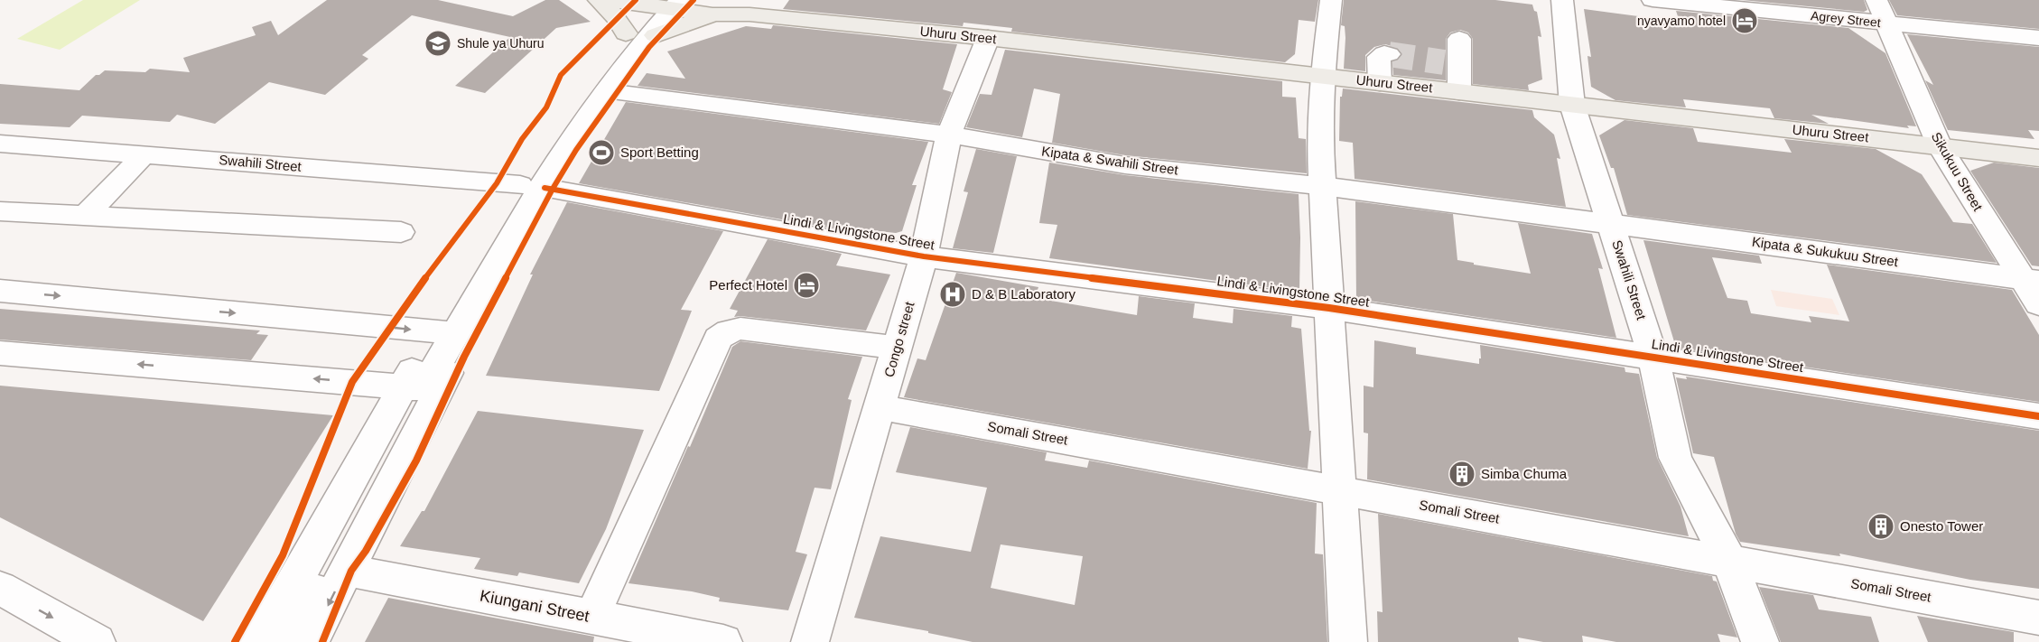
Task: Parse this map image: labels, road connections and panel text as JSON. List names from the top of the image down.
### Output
{
  "streets": {
    "main road": ["Uhuru Street"],
    "street": [
      "Agrey Street",
      "Kipata & Swahili Street",
      "Swahili Street",
      "Sikukuu Street",
      "Lindi & Livingstone Street",
      "Kipata & Sukukuu Street",
      "Congo street",
      "Somali Street",
      "Kiungani Street"
    ]
  },
  "crossings": [
    ["Agrey Street", "Sikukuu Street"],
    ["Uhuru Street", "Swahili Street"],
    ["Uhuru Street", "Sikukuu Street"],
    ["Uhuru Street", "Congo street"],
    ["Kipata & Swahili Street", "Swahili Street"],
    ["Kipata & Swahili Street", "Kipata & Sukukuu Street"],
    ["Kipata & Swahili Street", "Congo street"],
    ["Swahili Street", "Lindi & Livingstone Street"],
    ["Swahili Street", "Kipata & Sukukuu Street"],
    ["Swahili Street", "Somali Street"],
    ["Sikukuu Street", "Kipata & Sukukuu Street"],
    ["Lindi & Livingstone Street", "Congo street"],
    ["Congo street", "Somali Street"]
  ],
  "places": {
    "hotel": ["nyavyamo hotel", "Perfect Hotel"],
    "school or university": ["Shule ya Uhuru"],
    "sports": ["Sport Betting"],
    "hospital": ["D & B Laboratory"],
    "building": ["Simba Chuma", "Onesto Tower"]
  }
}
